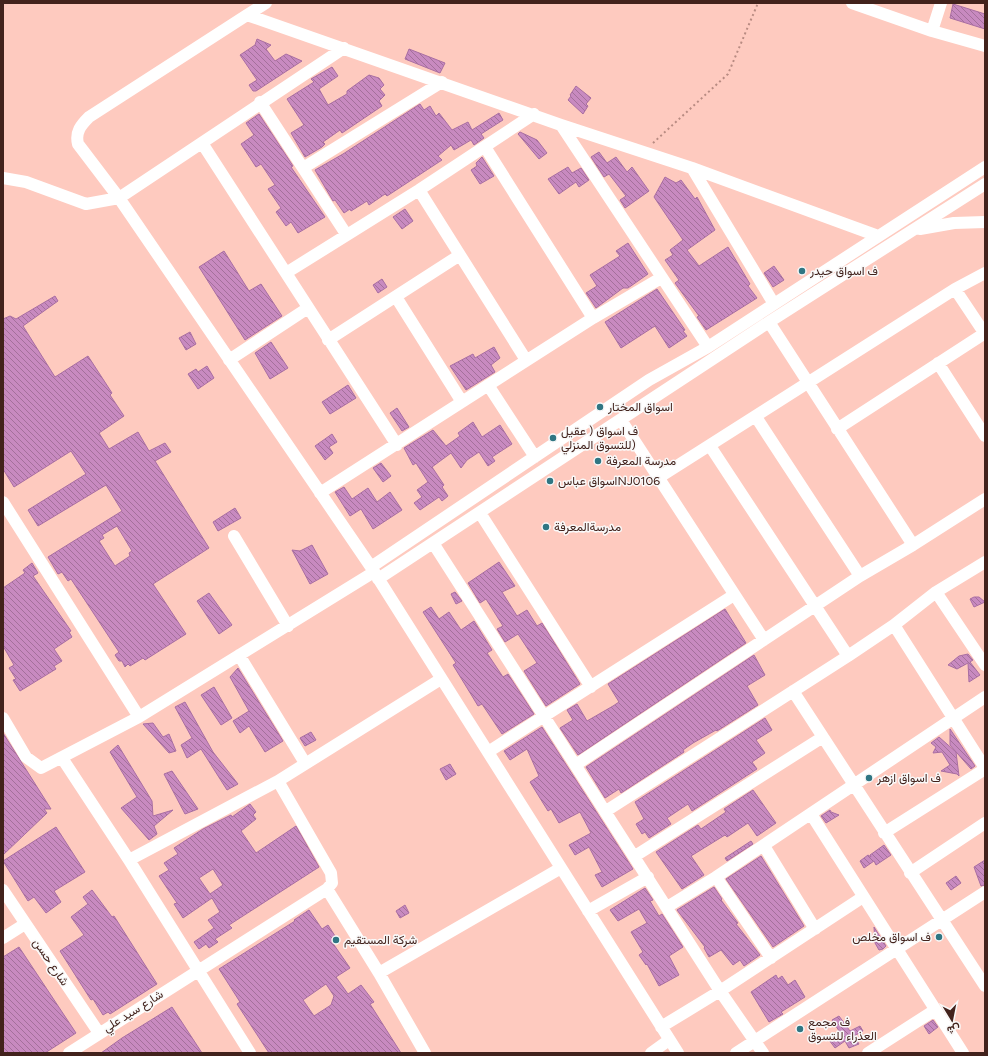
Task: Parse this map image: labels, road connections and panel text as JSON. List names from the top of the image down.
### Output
{
  "streets": {
    "street": ["شارع حسن", "شارع سيد علي"]
  },
  "crossings": [
    ["شارع حسن", "شارع سيد علي"]
  ],
  "places": [
    "ف اسواق حيدر",
    "اسواق المختار",
    "ف اسواق ( عقيل للتسوق المنزلي)",
    "مدرسة المعرفة",
    "اسواق عباسNJ0106",
    "مدرسةالمعرفة",
    "ف اسواق ازهر",
    "ف اسواق مخلص",
    "شركة المستقيم",
    "ف مجمع العذراء للتسوق"
  ],
  "north": "bottom"
}
